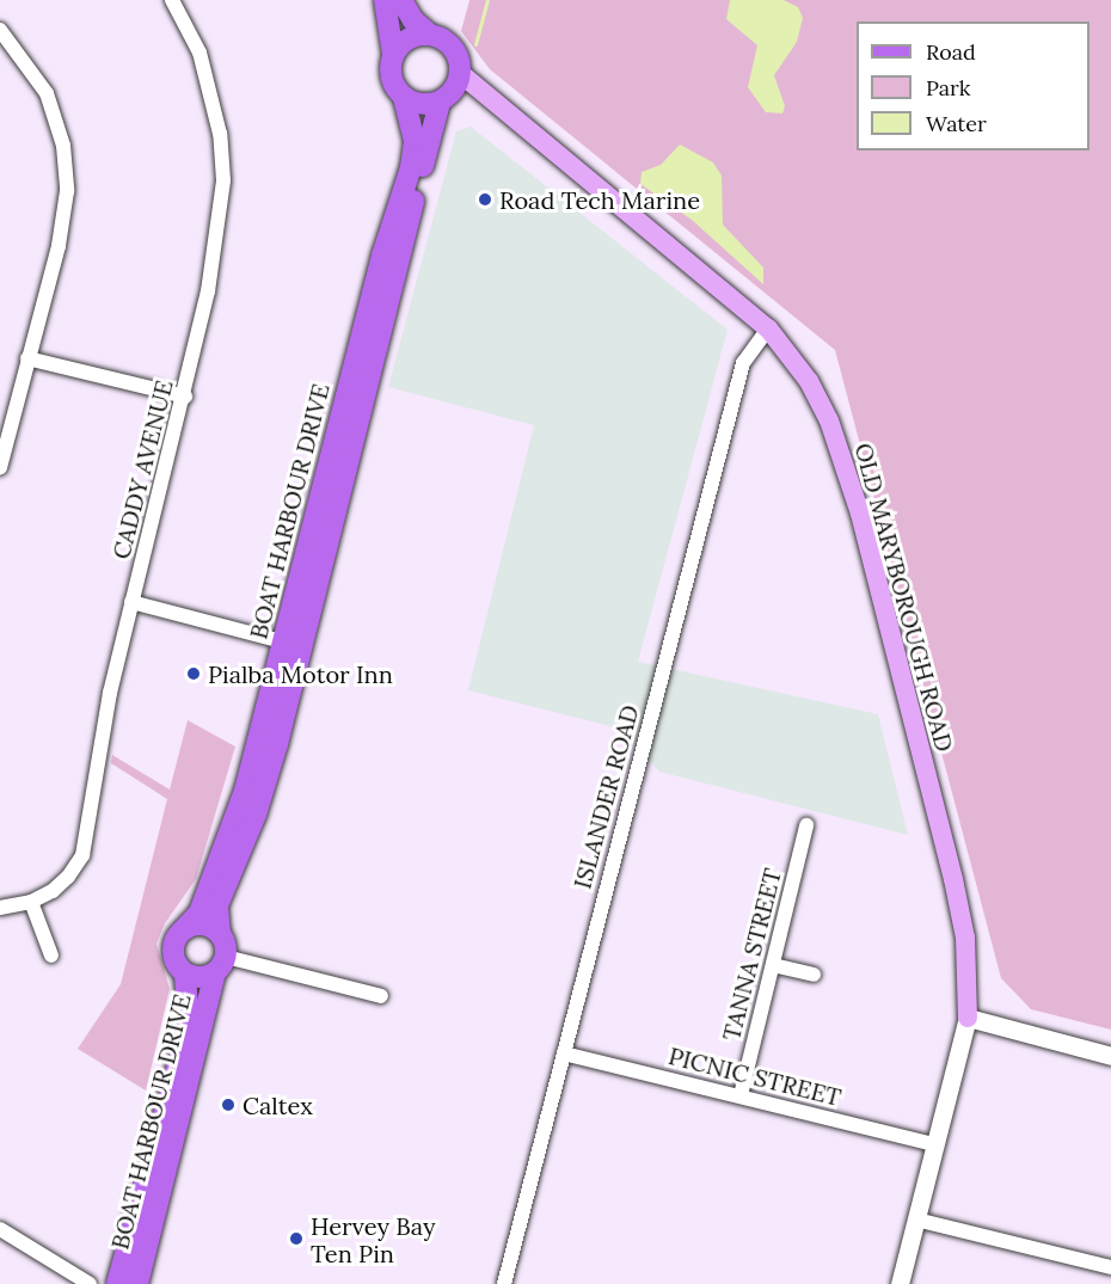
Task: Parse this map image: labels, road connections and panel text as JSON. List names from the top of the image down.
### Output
{
  "streets": {
    "main road": ["BOAT HARBOUR DRIVE", "OLD MARYBOROUGH ROAD"],
    "street": [
      "CADDY AVENUE",
      "ISLANDER ROAD",
      "TANNA STREET",
      "PICNIC STREET"
    ]
  },
  "crossings": [
    ["BOAT HARBOUR DRIVE", "OLD MARYBOROUGH ROAD"],
    ["OLD MARYBOROUGH ROAD", "ISLANDER ROAD"],
    ["OLD MARYBOROUGH ROAD", "PICNIC STREET"],
    ["ISLANDER ROAD", "PICNIC STREET"],
    ["TANNA STREET", "PICNIC STREET"]
  ],
  "places": [
    "Road Tech Marine",
    "Pialba Motor Inn",
    "Caltex",
    "Hervey Bay Ten Pin"
  ],
  "legend": ["Road", "Park", "Water"]
}
